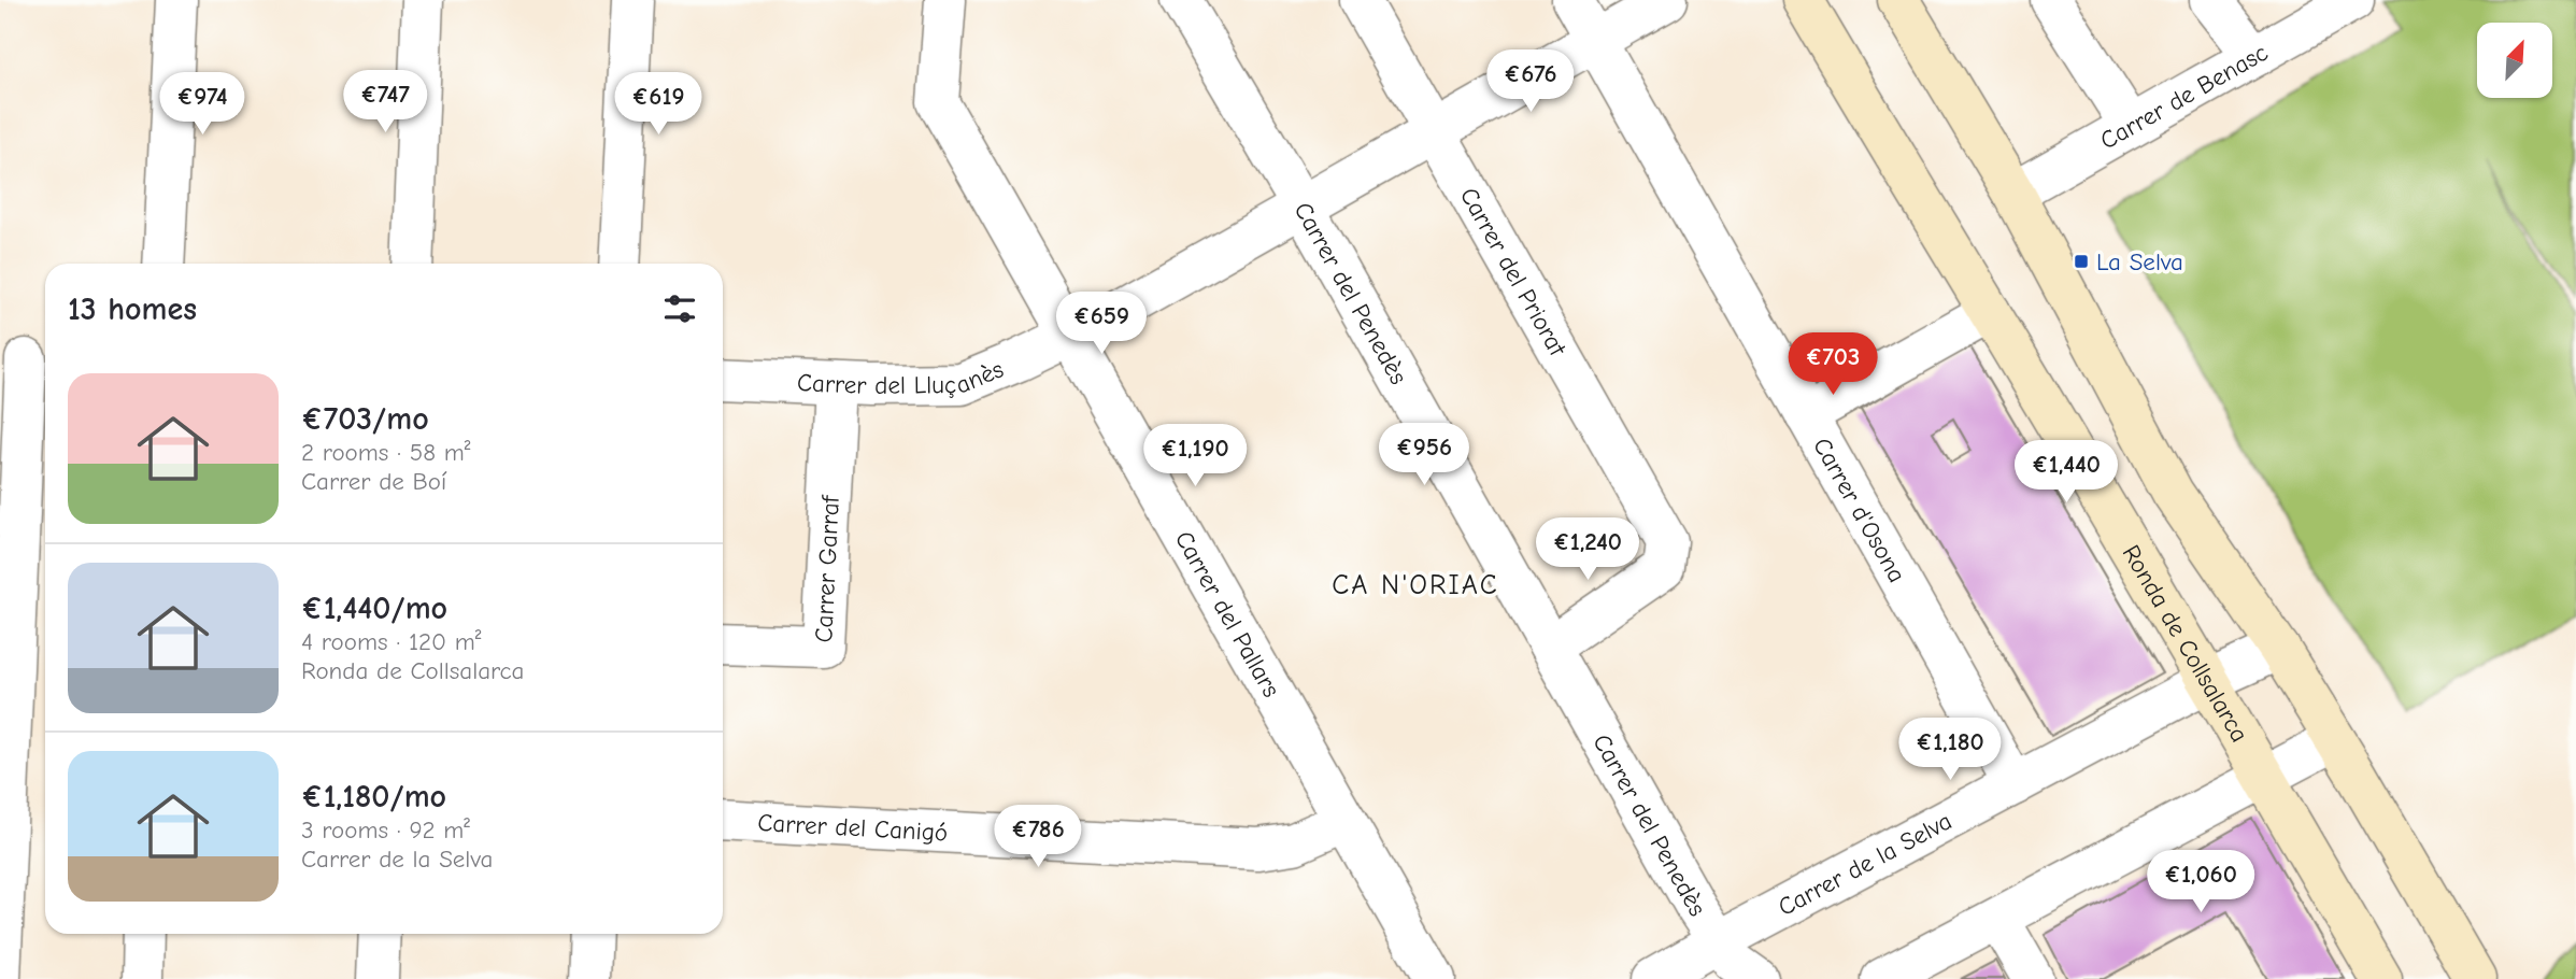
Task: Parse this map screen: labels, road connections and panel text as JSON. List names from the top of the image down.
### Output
{
  "streets": {
    "street": [
      "Carrer de Benasc",
      "Carrer del Priorat",
      "Carrer del Penedès",
      "Carrer del Lluçanès",
      "Carrer d'Osona",
      "Carrer Garraf",
      "Carrer del Pallars",
      "Ronda de Collsalarca",
      "Carrer del Canigó",
      "Carrer de la Selva"
    ]
  },
  "crossings": [
    ["Carrer del Priorat", "Carrer del Penedès"],
    ["Carrer del Priorat", "Carrer del Lluçanès"],
    ["Carrer del Penedès", "Carrer del Lluçanès"],
    ["Carrer del Penedès", "Carrer de la Selva"],
    ["Carrer del Lluçanès", "Carrer d'Osona"],
    ["Carrer del Lluçanès", "Carrer Garraf"],
    ["Carrer del Lluçanès", "Carrer del Pallars"],
    ["Carrer d'Osona", "Carrer de la Selva"],
    ["Carrer del Pallars", "Carrer del Canigó"],
    ["Ronda de Collsalarca", "Carrer de la Selva"]
  ],
  "districts": ["CA N'ORIAC"],
  "places": {
    "transit": ["La Selva"]
  },
  "north": "top right",
  "page": {
    "price": [
      "€676",
      "€747",
      "€974",
      "€619",
      "€659",
      "€703",
      "€956",
      "€1,190",
      "€1,440",
      "€1,240",
      "€1,180",
      "€786",
      "€1,060"
    ],
    "heading": "13 homes",
    "list": [
      {
        "name": "€703/mo",
        "note": "2 rooms · 58 m² · Carrer de Boí"
      },
      {
        "name": "€1,440/mo",
        "note": "4 rooms · 120 m² · Ronda de Collsalarca"
      },
      {
        "name": "€1,180/mo",
        "note": "3 rooms · 92 m² · Carrer de la Selva"
      }
    ]
  }
}
